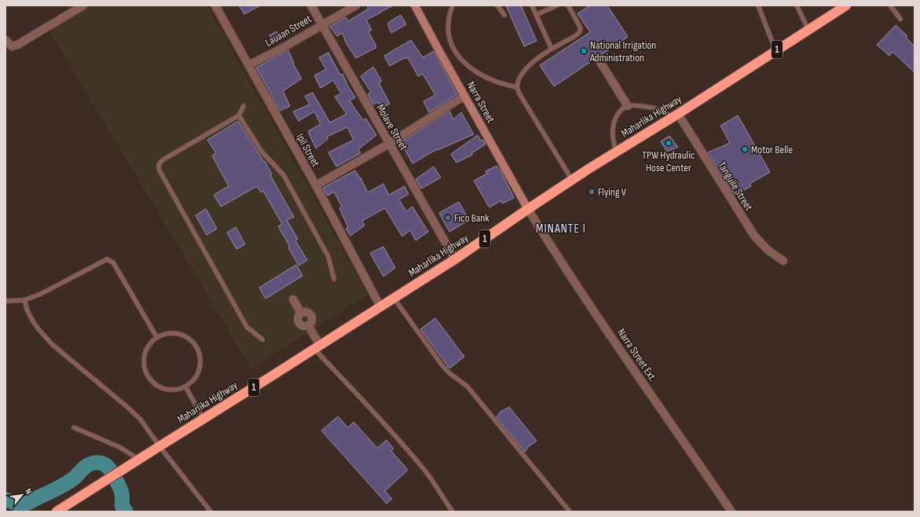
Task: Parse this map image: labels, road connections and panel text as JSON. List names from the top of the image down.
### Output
{
  "streets": {
    "highway": ["1", "Maharlika Highway"],
    "street": [
      "Lauaan Street",
      "Narra Street",
      "Molave Street",
      "Ipil Street",
      "Tanguile Street",
      "Narra Street Ext."
    ]
  },
  "crossings": [
    ["Lauaan Street", "Molave Street"],
    ["Lauaan Street", "Ipil Street"],
    ["Narra Street", "Maharlika Highway"],
    ["Narra Street", "Narra Street Ext."],
    ["Maharlika Highway", "Molave Street"],
    ["Maharlika Highway", "Ipil Street"],
    ["Maharlika Highway", "Tanguile Street"],
    ["Maharlika Highway", "Narra Street Ext."]
  ],
  "districts": ["MINANTE I"],
  "places": [
    "National Irrigation Administration",
    "TPW Hydraulic Hose Center",
    "Motor Belle",
    "Flying V",
    "Fico Bank"
  ],
  "north": "top right"
}
